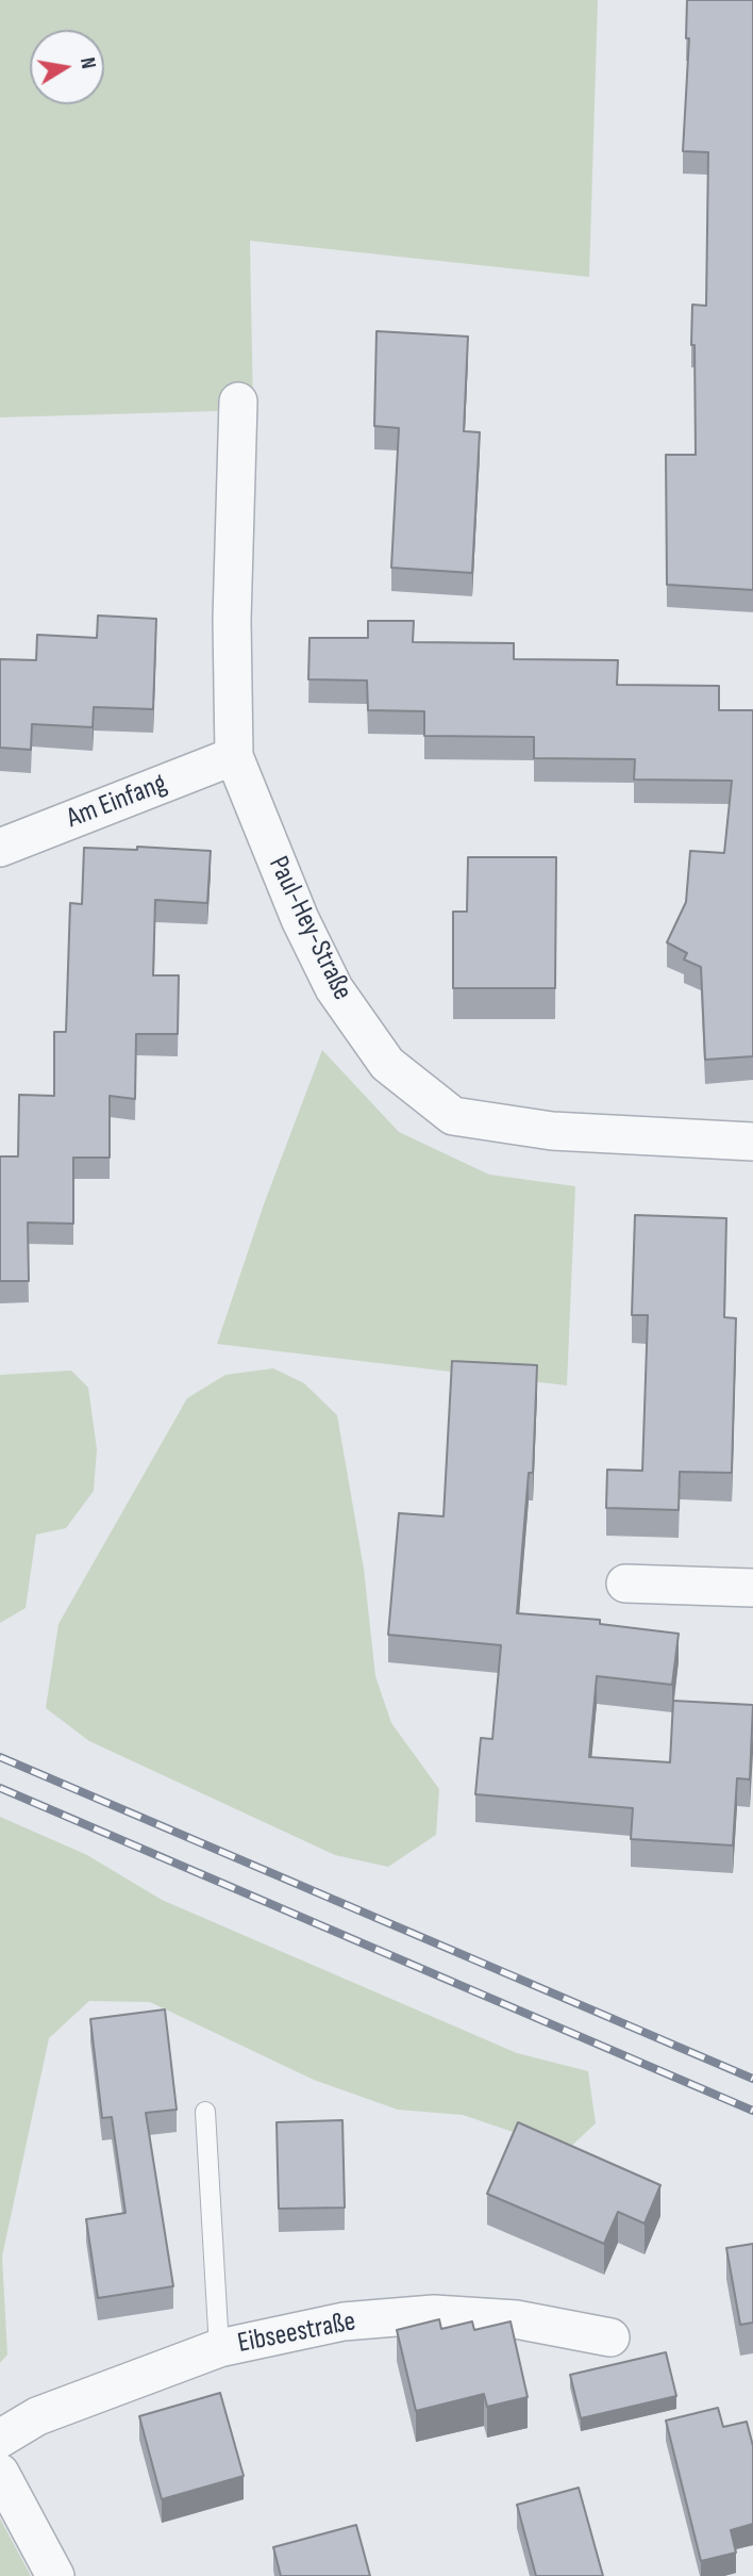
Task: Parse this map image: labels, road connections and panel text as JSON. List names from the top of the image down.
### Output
{
  "streets": {
    "street": ["Am Einfang", "Paul-Hey-Straße", "Eibseestraße"]
  },
  "crossings": [
    ["Am Einfang", "Paul-Hey-Straße"]
  ],
  "north": "right"
}
